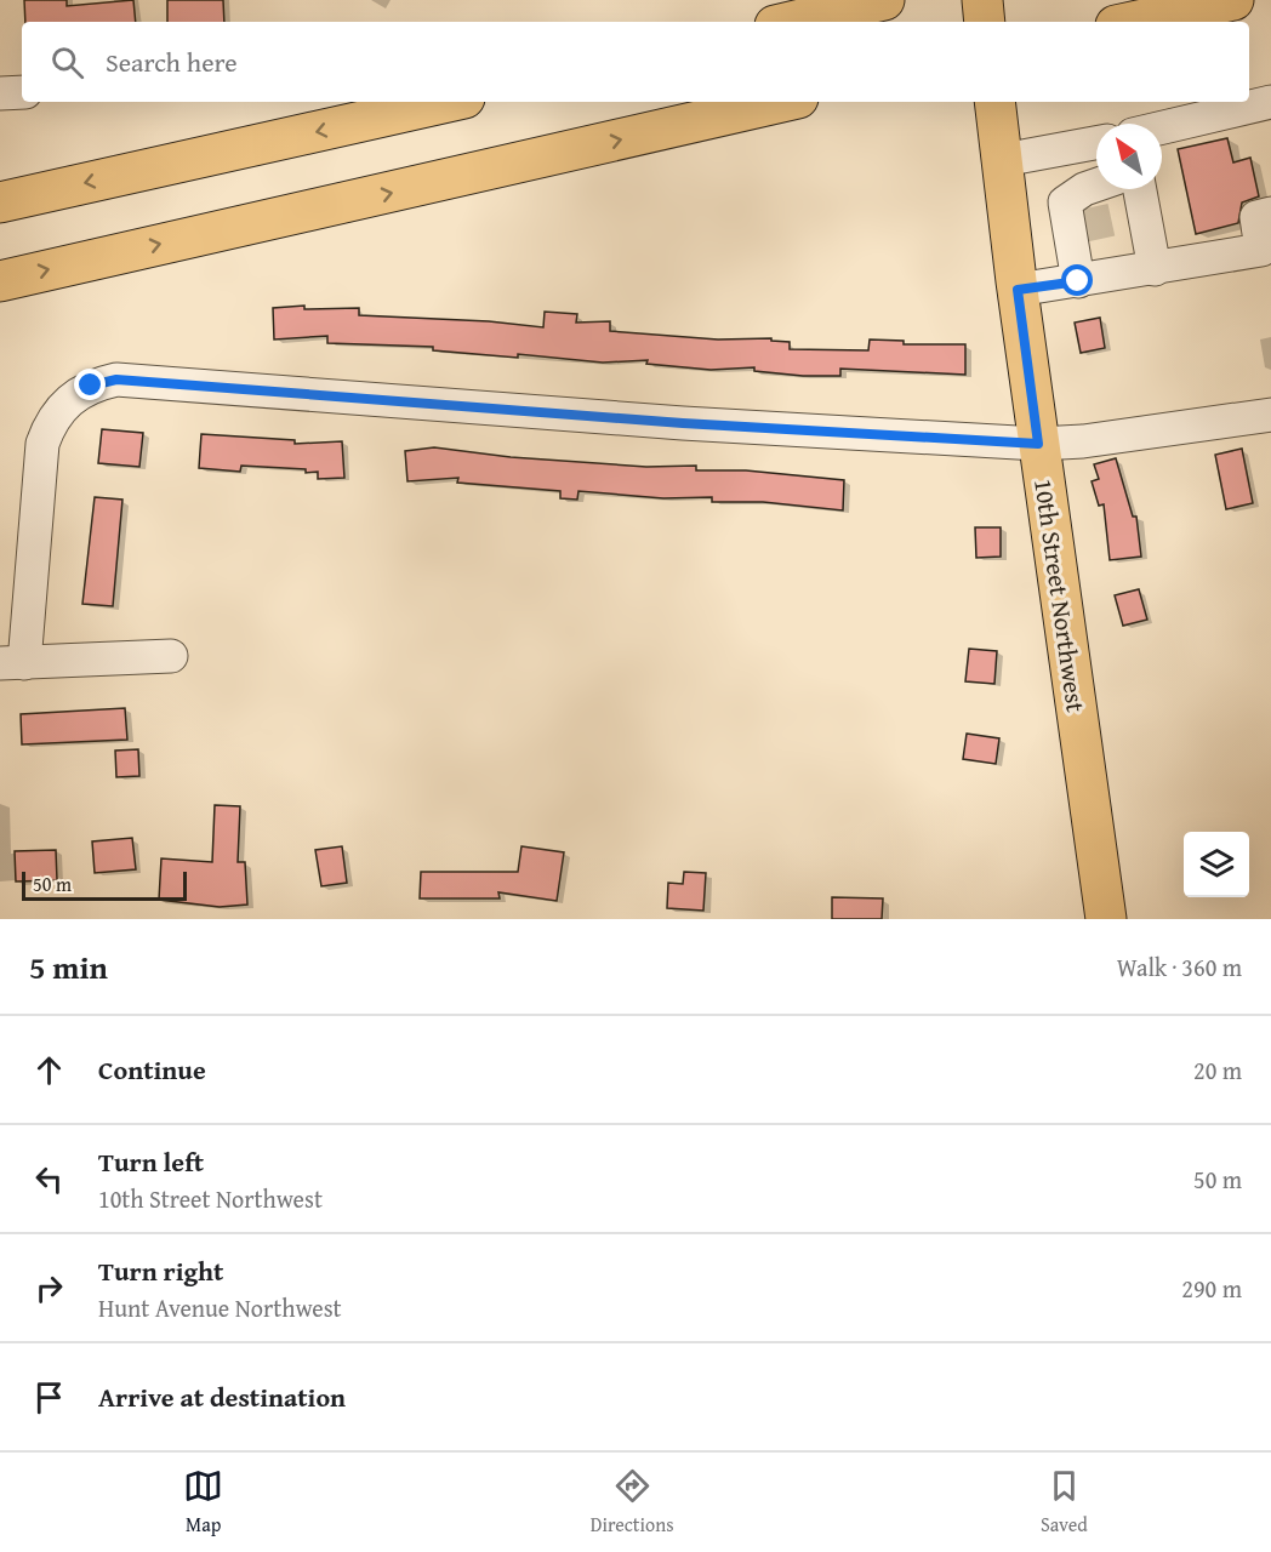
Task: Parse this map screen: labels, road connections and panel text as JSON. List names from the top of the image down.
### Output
{
  "streets": {
    "main road": ["10th Street Northwest"]
  },
  "scale_bar": "50 m",
  "north": "top left",
  "page": {
    "search": "Search here",
    "scale": "50 m",
    "heading": ["5 min", "Walk · 360 m"],
    "list": [
      ["Continue", "20 m"],
      ["Turn left", "10th Street Northwest", "50 m"],
      ["Turn right", "Hunt Avenue Northwest", "290 m"],
      "Arrive at destination"
    ],
    "nav": ["Map", "Directions", "Saved"]
  }
}
